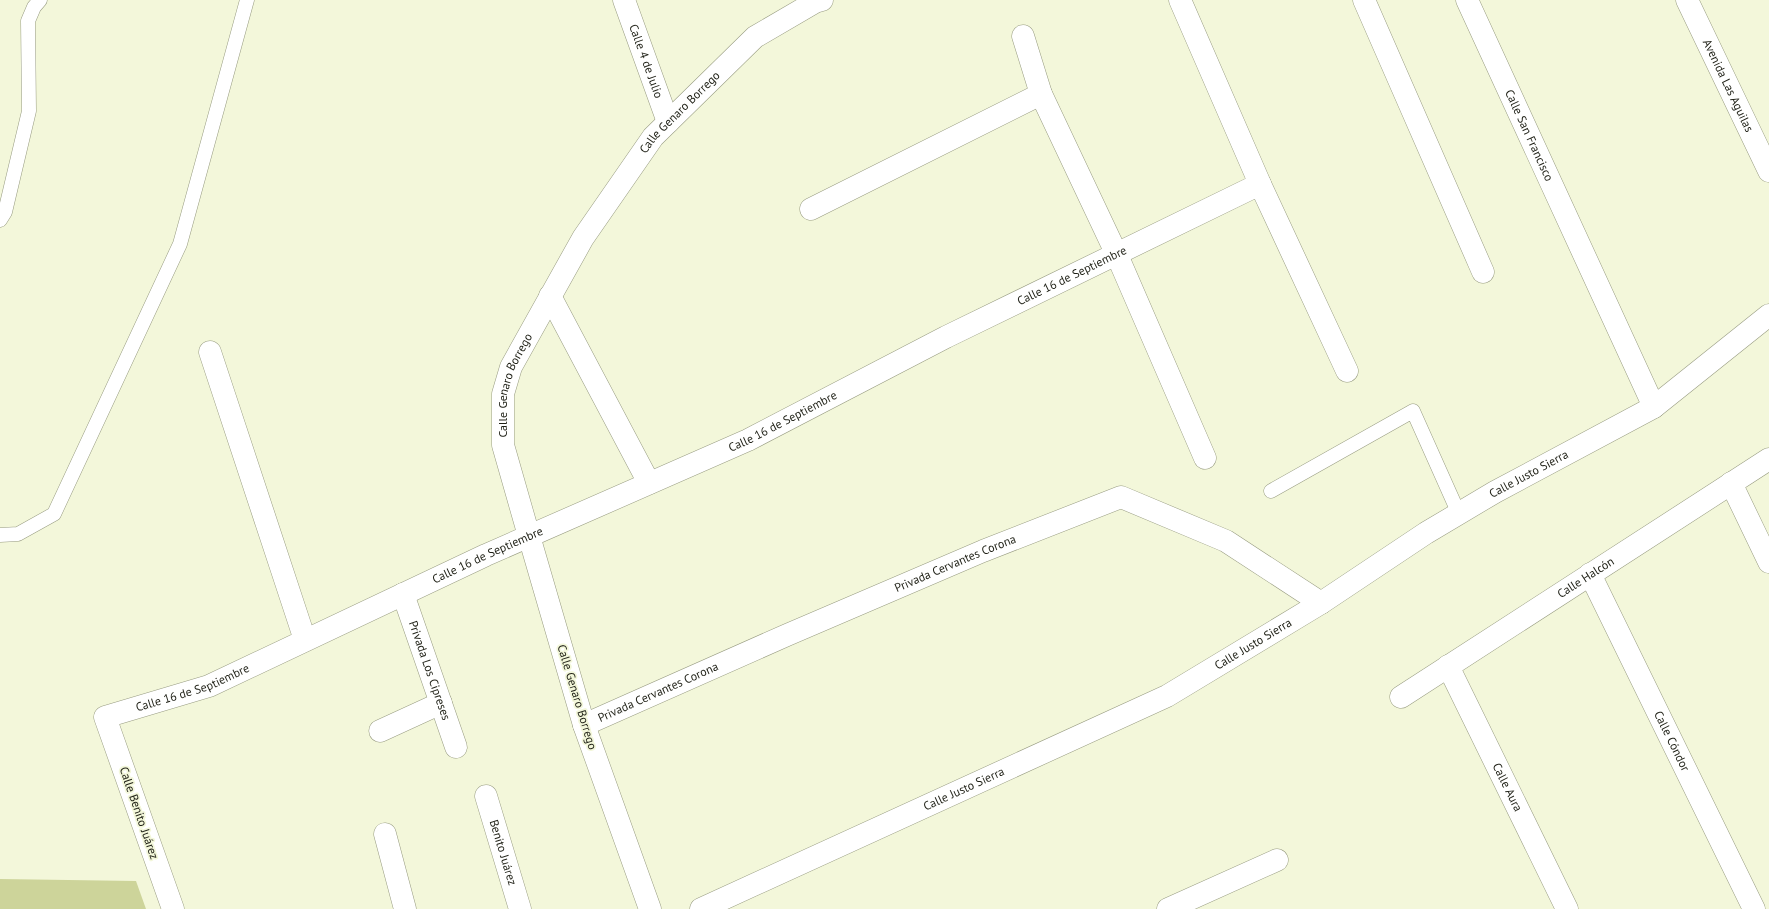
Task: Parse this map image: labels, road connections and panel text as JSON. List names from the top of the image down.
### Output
{
  "streets": {
    "street": [
      "Calle 4 de Julio",
      "Avenida Las Aguilas",
      "Calle Genaro Borrego",
      "Calle San Francisco",
      "Calle 16 de Septiembre",
      "Calle Justo Sierra",
      "Privada Cervantes Corona",
      "Calle Halcón",
      "Privada Los Cipreses",
      "Calle Cóndor",
      "Calle Aura",
      "Calle Benito Juárez",
      "Benito Juárez"
    ]
  },
  "crossings": [
    ["Calle 4 de Julio", "Calle Genaro Borrego"],
    ["Calle Genaro Borrego", "Calle 16 de Septiembre"],
    ["Calle Genaro Borrego", "Privada Cervantes Corona"],
    ["Calle San Francisco", "Calle Justo Sierra"],
    ["Calle 16 de Septiembre", "Privada Los Cipreses"],
    ["Calle 16 de Septiembre", "Calle Benito Juárez"],
    ["Calle Justo Sierra", "Privada Cervantes Corona"],
    ["Calle Halcón", "Calle Cóndor"],
    ["Calle Halcón", "Calle Aura"]
  ]
}
